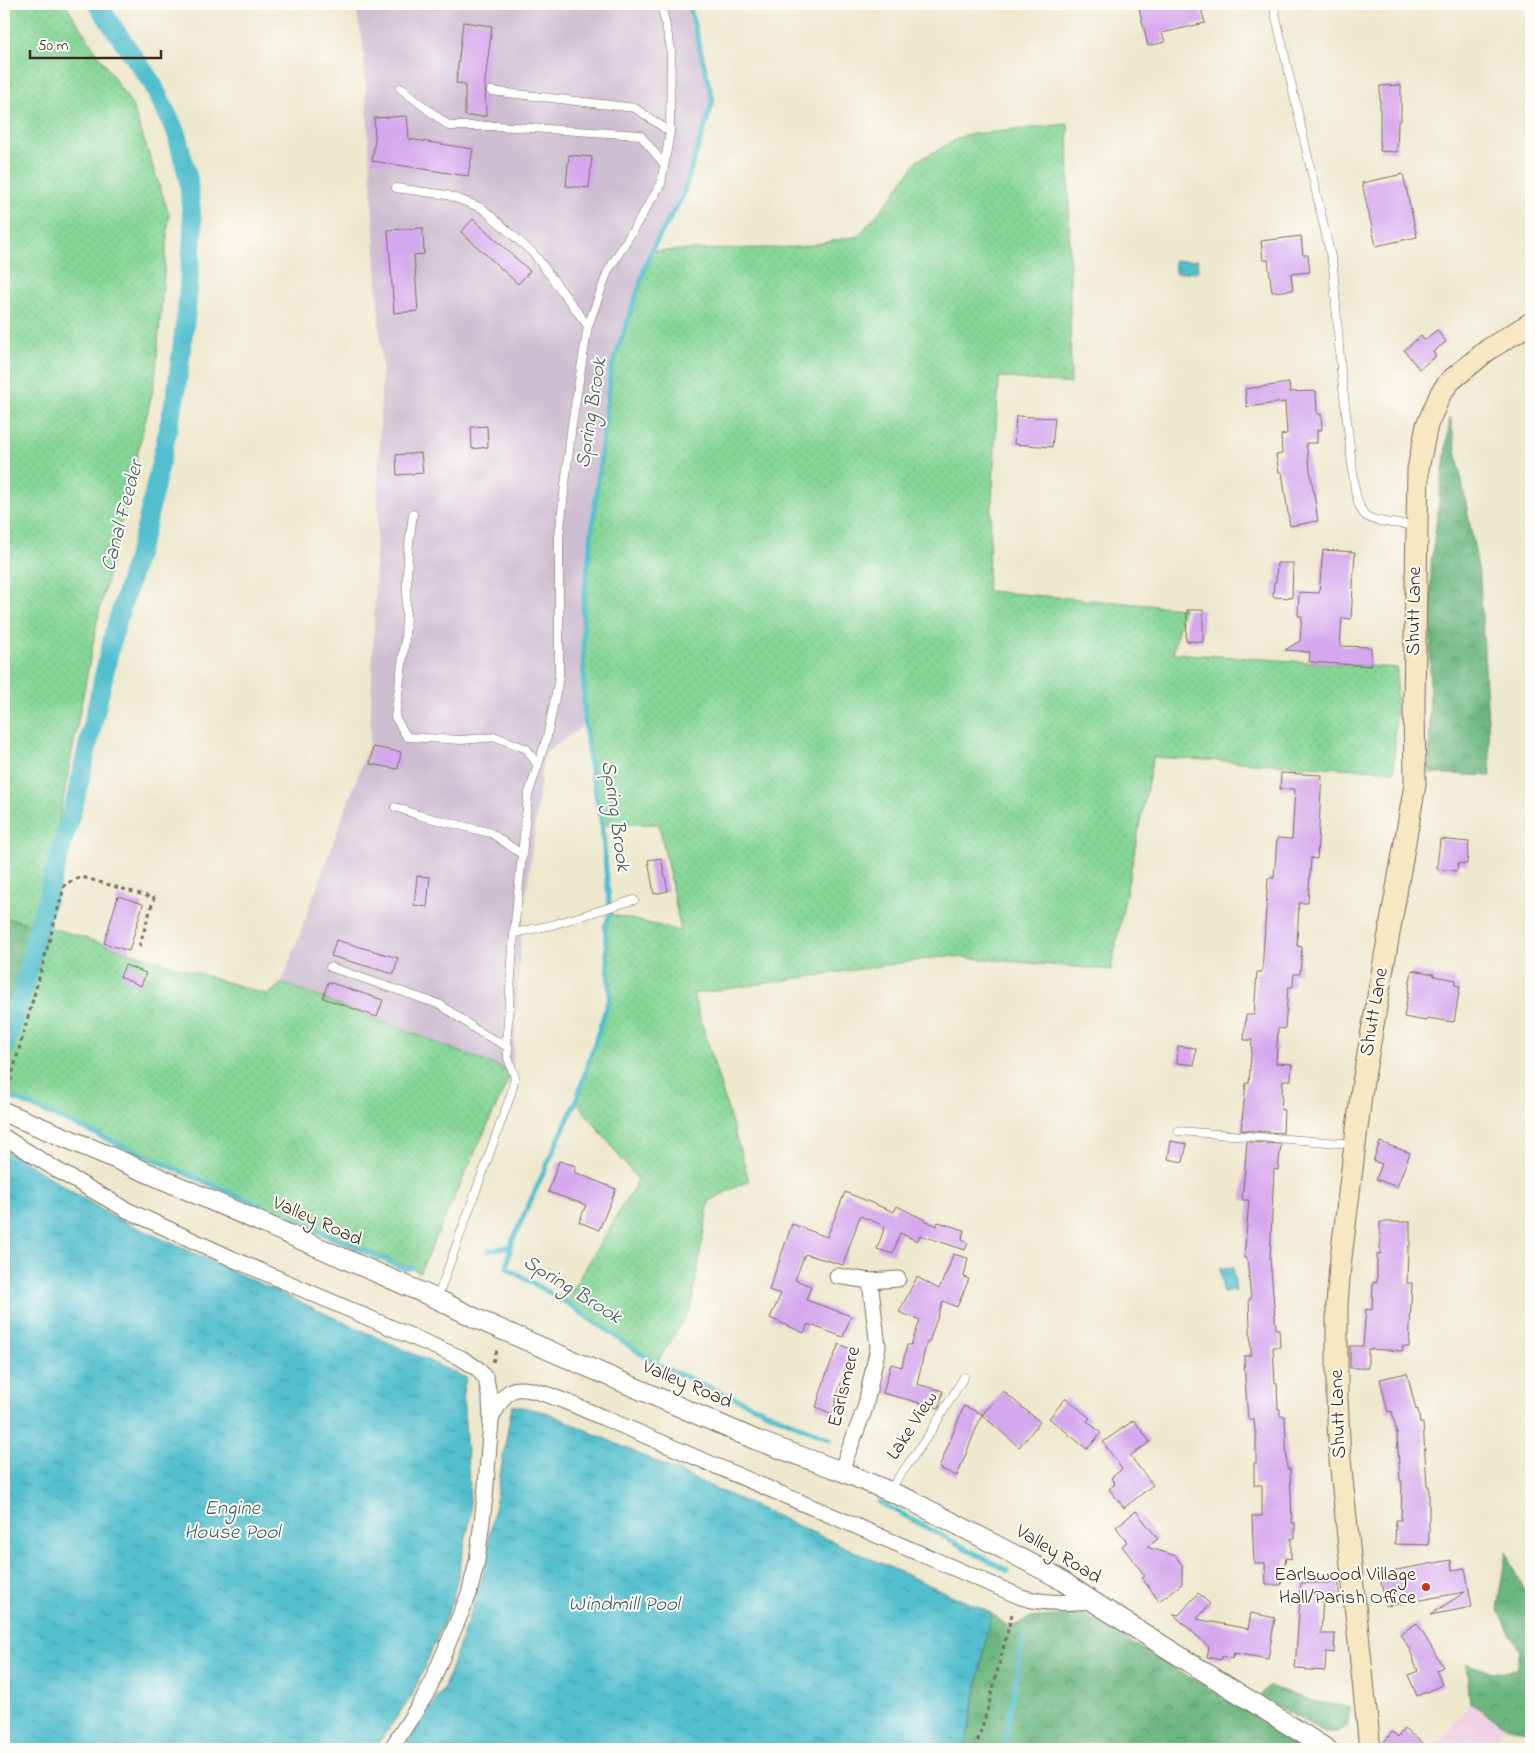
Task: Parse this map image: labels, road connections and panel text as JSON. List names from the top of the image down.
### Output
{
  "streets": {
    "main road": ["Shutt Lane"],
    "street": ["Valley Road", "Earlsmere"],
    "lane": ["Lake View"]
  },
  "crossings": [
    ["Valley Road", "Earlsmere"],
    ["Valley Road", "Lake View"]
  ],
  "water": [
    "Spring Brook",
    "Canal Feeder",
    "Engine House Pool",
    "Windmill Pool"
  ],
  "places": ["Earlswood Village Hall/Parish Office"],
  "scale_bar": "50 m"
}
